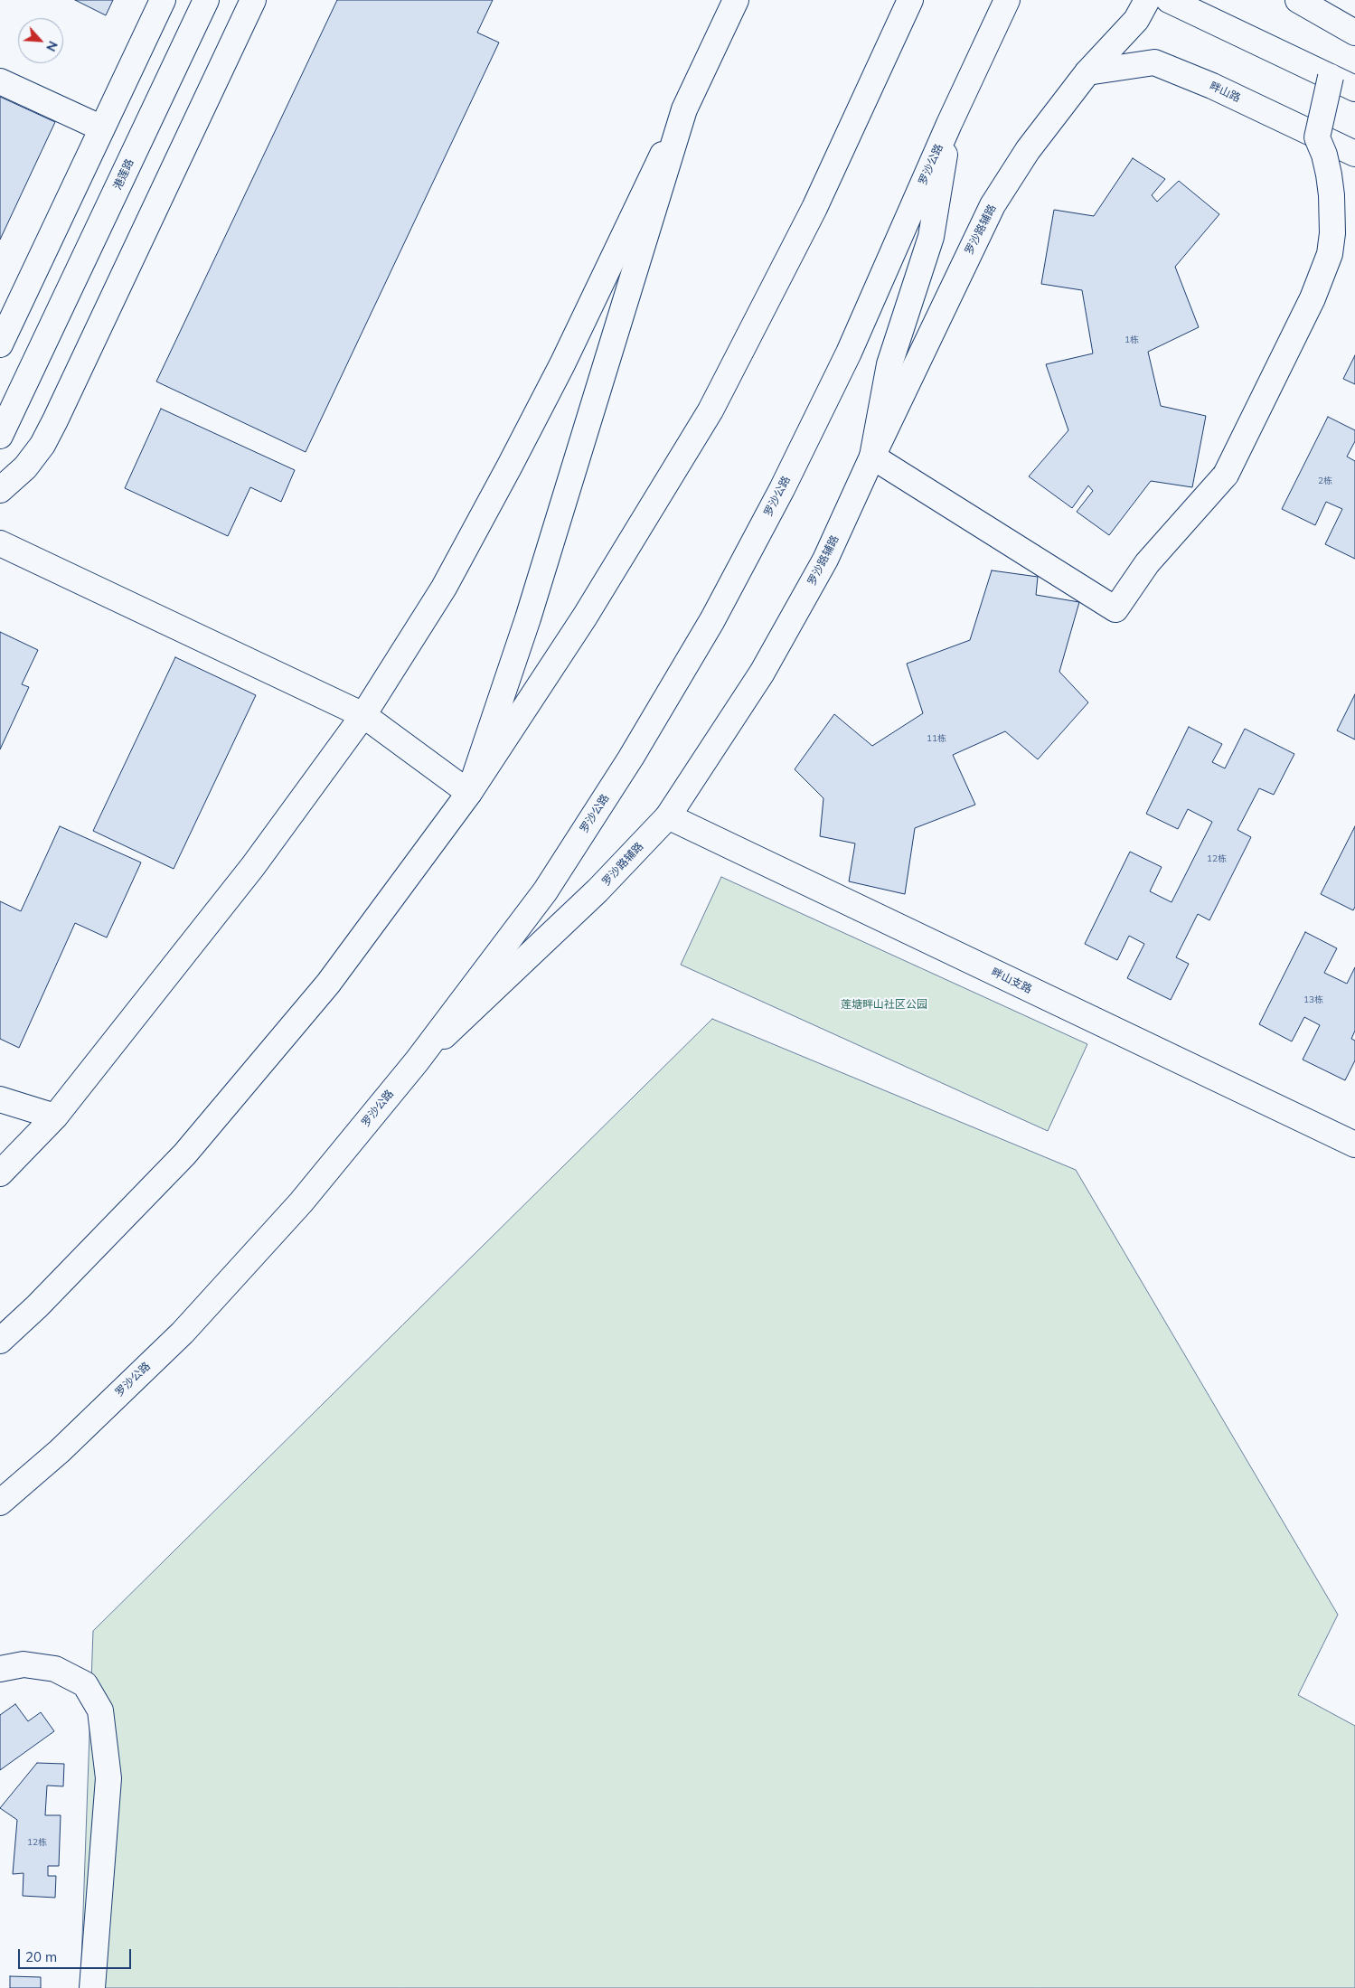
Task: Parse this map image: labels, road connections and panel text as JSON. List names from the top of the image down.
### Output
{
  "streets": {
    "main road": [
      "畔山路",
      "罗沙公路",
      "港莲路",
      "罗沙路辅路",
      "畔山支路"
    ]
  },
  "crossings": [
    ["畔山路", "罗沙路辅路"],
    ["罗沙公路", "罗沙路辅路"],
    ["罗沙路辅路", "畔山支路"]
  ],
  "parks": ["莲塘畔山社区公园"],
  "house_numbers": [
    "1栋",
    "2栋",
    "11栋",
    "12栋",
    "13栋",
    "12栋"
  ],
  "scale_bar": "20 m",
  "north": "bottom right"
}
